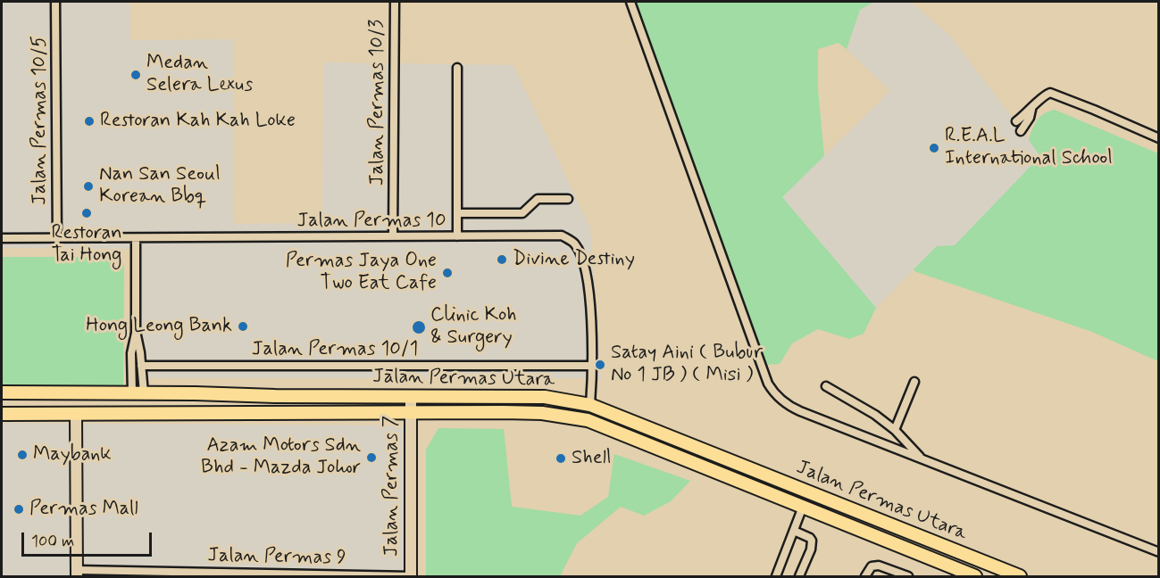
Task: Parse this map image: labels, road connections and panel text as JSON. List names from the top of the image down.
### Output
{
  "streets": {
    "main road": ["Jalan Permas Utara"],
    "street": [
      "Jalan Permas 10/3",
      "Jalan Permas 10/5",
      "Jalan Permas 10",
      "Jalan Permas 10/1",
      "Jalan Permas 7",
      "Jalan Permas 9"
    ]
  },
  "crossings": [
    ["Jalan Permas 10/3", "Jalan Permas 10"],
    ["Jalan Permas 10/5", "Jalan Permas 10"],
    ["Jalan Permas 10", "Jalan Permas 10/1"],
    ["Jalan Permas 10", "Jalan Permas Utara"],
    ["Jalan Permas Utara", "Jalan Permas 7"],
    ["Jalan Permas 7", "Jalan Permas 9"]
  ],
  "places": [
    "Medan Selera Lexus",
    "Restoran Kah Kah Loke",
    "R.E.A.L International School",
    "Nan San Seoul Korean Bbq",
    "Restoran Tai Hong",
    "Divine Destiny",
    "Permas Jaya One Two Eat Cafe",
    "Hong Leong Bank",
    "Clinic Koh & Surgery",
    "Satay Aini ( Bubur No 1 JB ) ( Misi )",
    "Maybank",
    "Azam Motors Sdn Bhd - Mazda Johor",
    "Shell",
    "Permas Mall"
  ],
  "scale_bar": "100 m"
}
